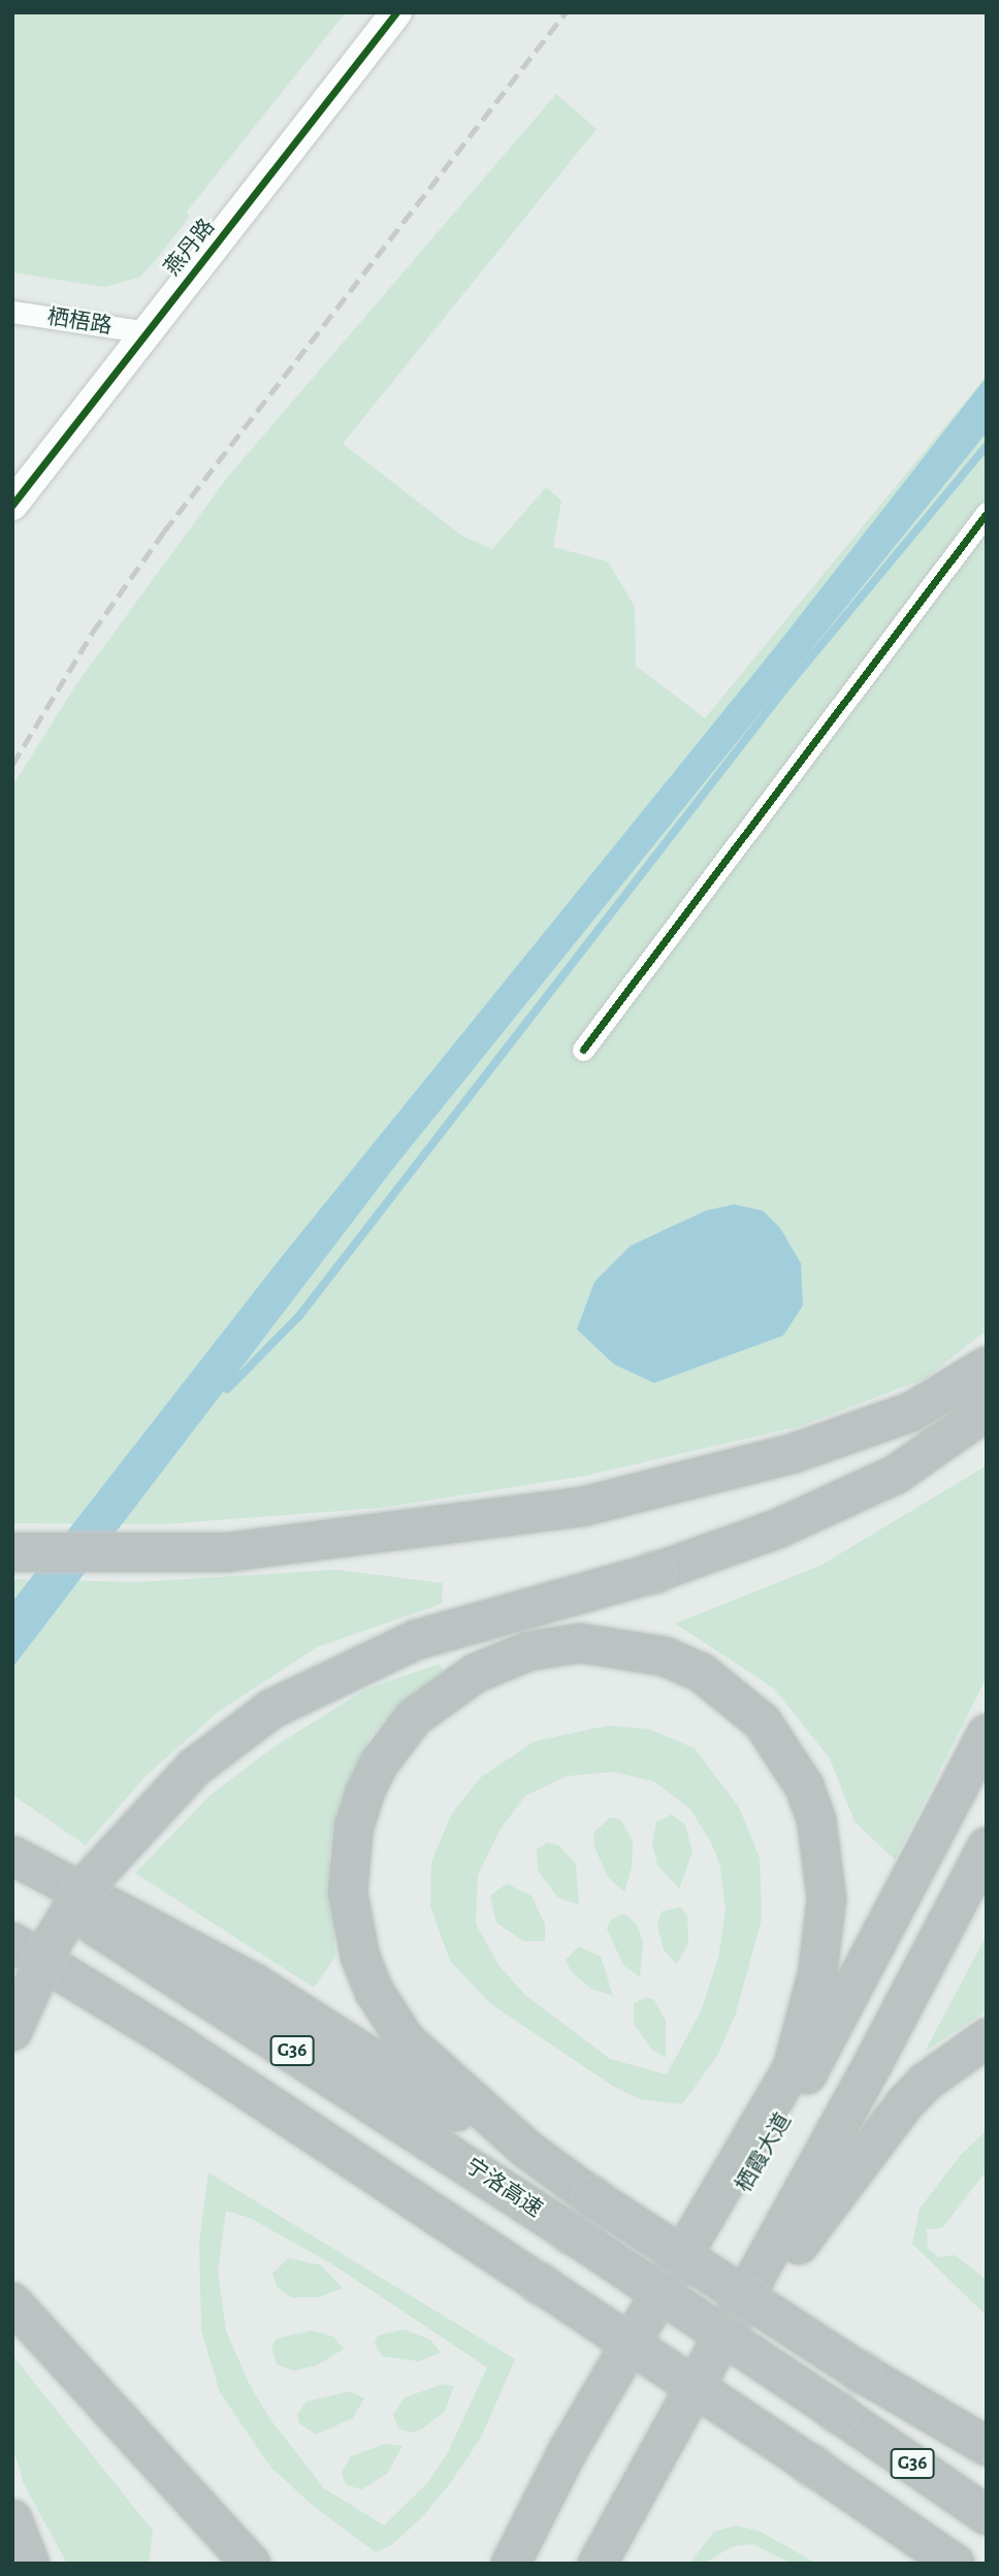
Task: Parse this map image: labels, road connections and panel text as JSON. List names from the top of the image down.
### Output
{
  "streets": {
    "highway": ["G36", "栖霞大道", "宁洛高速"],
    "street": ["燕丹路", "栖梧路"]
  },
  "crossings": [
    ["燕丹路", "栖梧路"]
  ]
}
